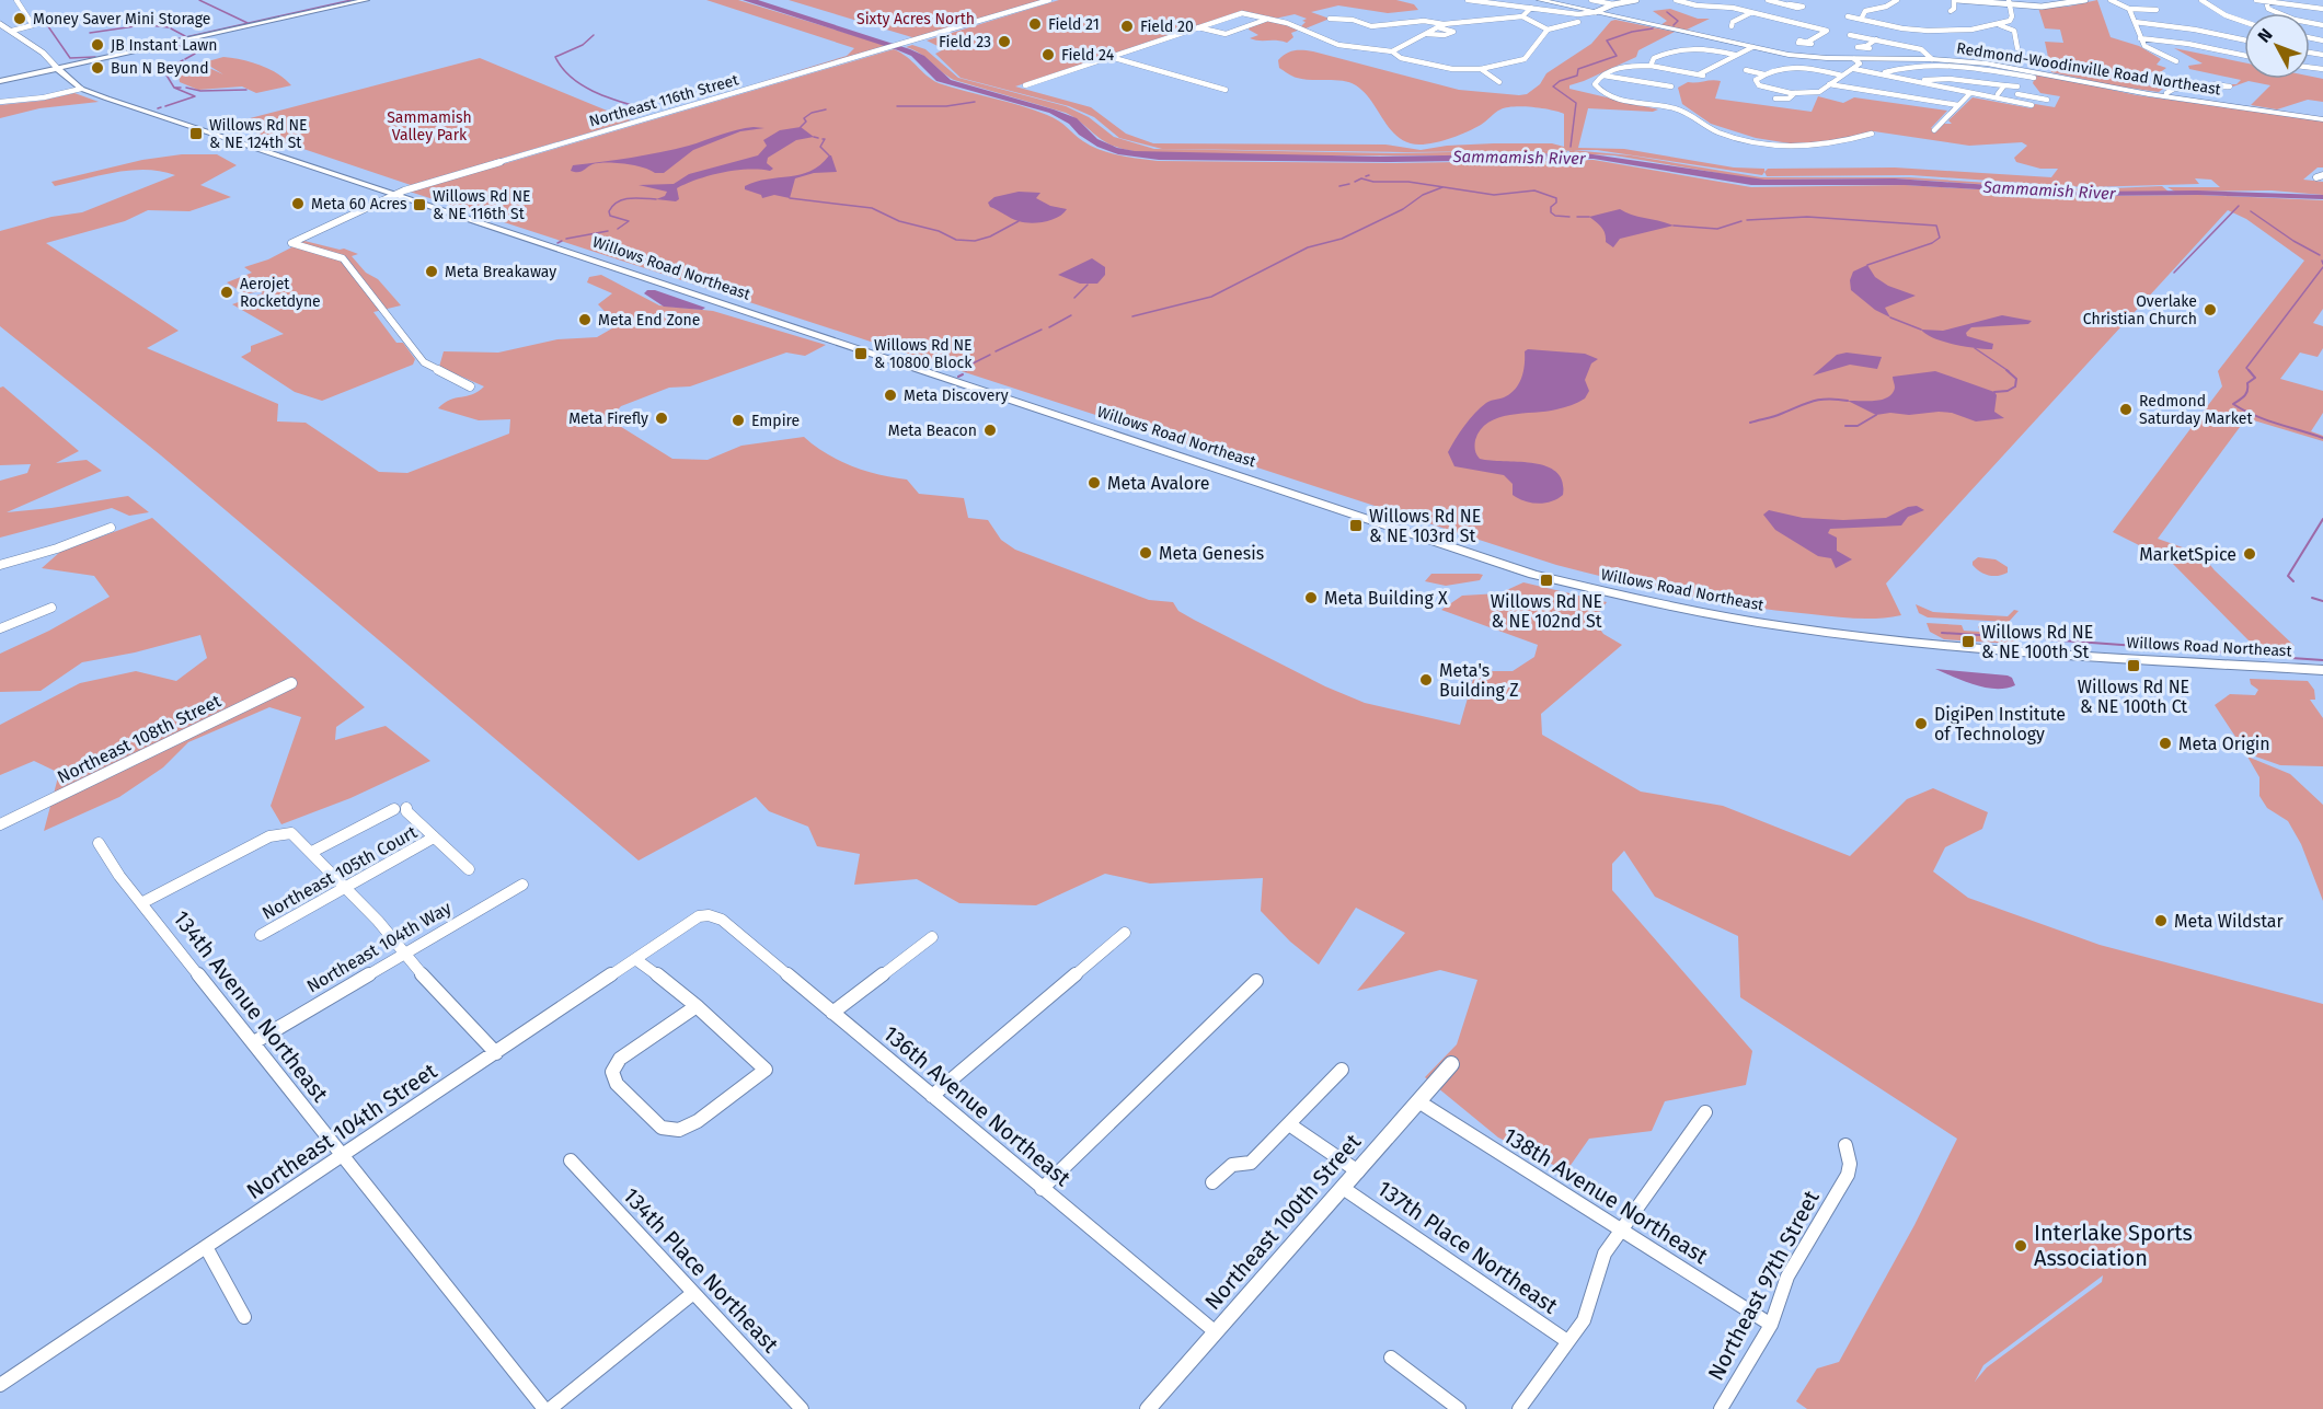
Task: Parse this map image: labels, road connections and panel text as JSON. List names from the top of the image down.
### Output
{
  "streets": {
    "main road": ["Redmond-Woodinville Road Northeast", "Willows Road Northeast"],
    "street": [
      "Northeast 116th Street",
      "Northeast 108th Street",
      "Northeast 105th Court",
      "Northeast 104th Way",
      "134th Avenue Northeast",
      "136th Avenue Northeast",
      "Northeast 104th Street",
      "138th Avenue Northeast",
      "Northeast 100th Street",
      "137th Place Northeast",
      "134th Place Northeast",
      "Northeast 97th Street"
    ]
  },
  "crossings": [
    ["Northeast 116th Street", "Willows Road Northeast"],
    ["Northeast 104th Way", "134th Avenue Northeast"],
    ["134th Avenue Northeast", "Northeast 104th Street"],
    ["136th Avenue Northeast", "Northeast 104th Street"],
    ["136th Avenue Northeast", "Northeast 100th Street"],
    ["138th Avenue Northeast", "Northeast 100th Street"],
    ["138th Avenue Northeast", "Northeast 97th Street"],
    ["Northeast 100th Street", "137th Place Northeast"]
  ],
  "water": ["Sammamish River"],
  "parks": ["Sixty Acres North", "Sammamish Valley Park"],
  "places": {
    "other": [
      "Money Saver Mini Storage",
      "Field 21",
      "Field 20",
      "Field 23",
      "JB Instant Lawn",
      "Field 24",
      "Bun N Beyond",
      "Meta 60 Acres",
      "Meta Breakaway",
      "Aerojet Rocketdyne",
      "Overlake Christian Church",
      "Meta End Zone",
      "Meta Discovery",
      "Redmond Saturday Market",
      "Meta Firefly",
      "Empire",
      "Meta Beacon",
      "Meta Avalore",
      "Meta Genesis",
      "MarketSpice",
      "Meta Building X",
      "Meta's Building Z",
      "DigiPen Institute of Technology",
      "Meta Origin",
      "Meta Wildstar",
      "Interlake Sports Association"
    ],
    "transit": [
      "Willows Rd NE & NE 124th St",
      "Willows Rd NE & NE 116th St",
      "Willows Rd NE & 10800 Block",
      "Willows Rd NE & NE 103rd St",
      "Willows Rd NE & NE 102nd St",
      "Willows Rd NE & NE 100th St",
      "Willows Rd NE & NE 100th Ct"
    ]
  },
  "north": "top left"
}
